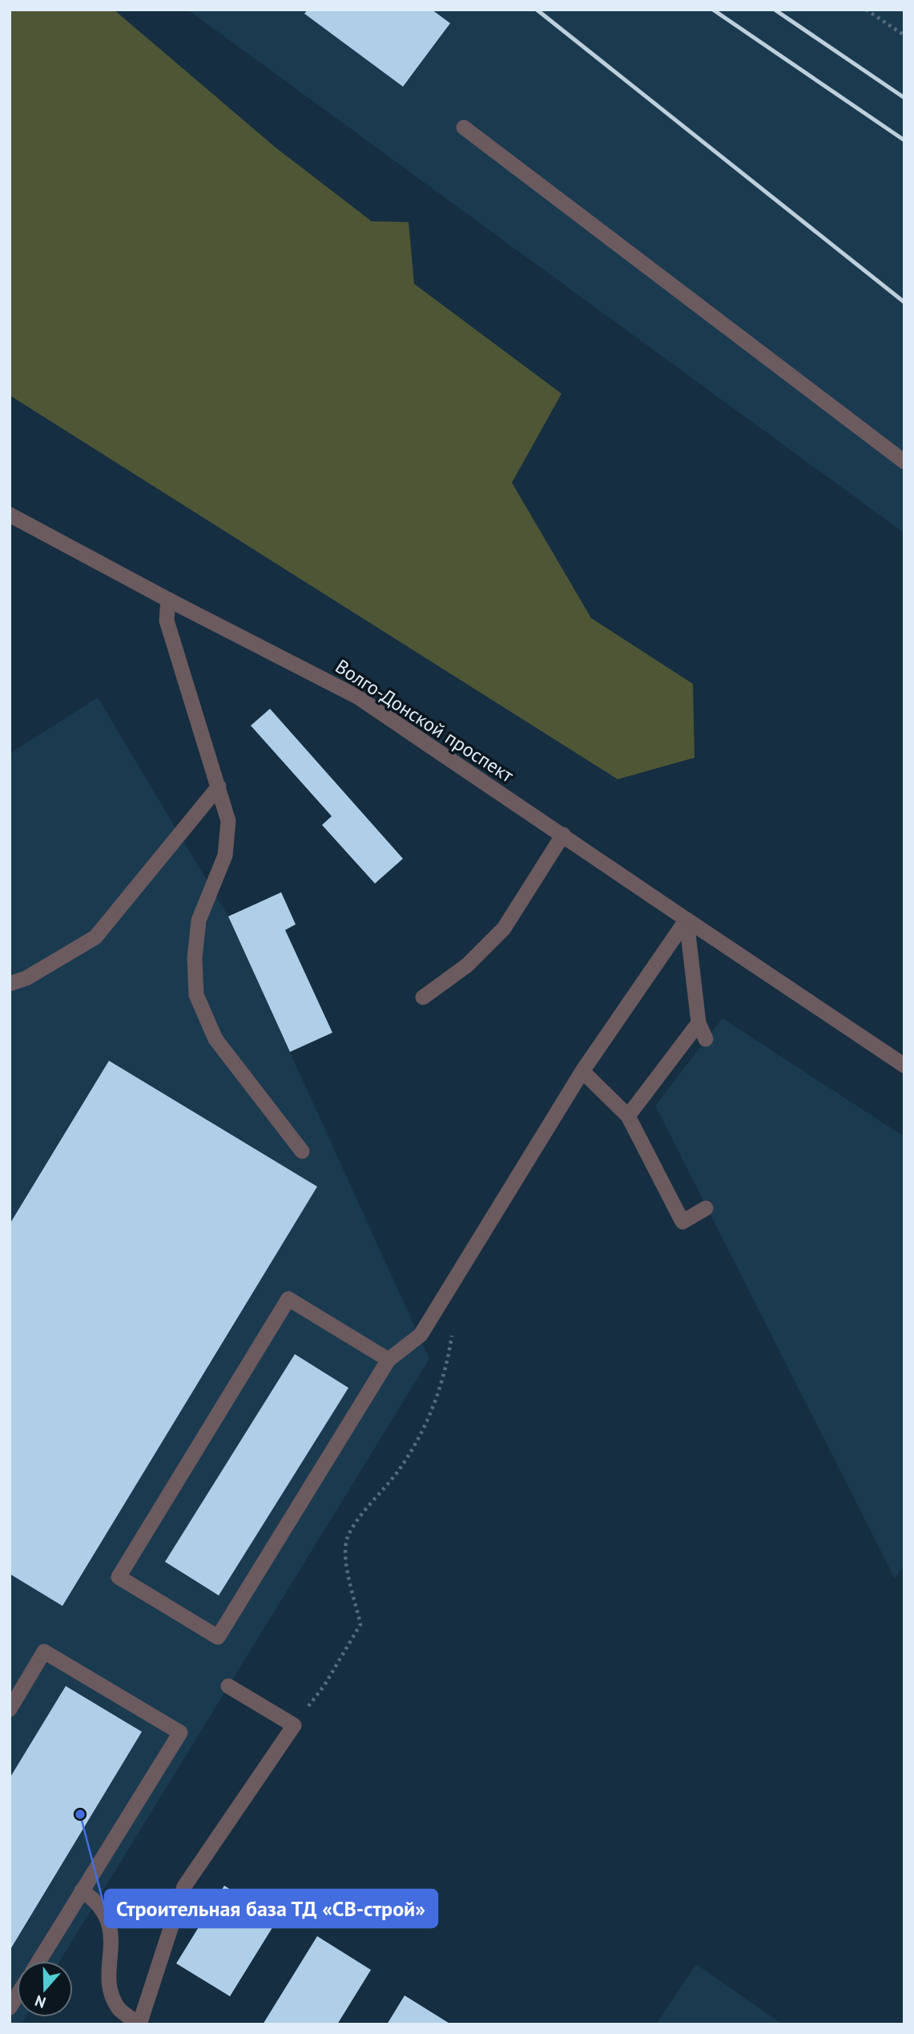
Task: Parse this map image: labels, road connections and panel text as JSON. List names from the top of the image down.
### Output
{
  "streets": {
    "street": ["Волго-Донской проспект"]
  },
  "places": ["Строительная база ТД «СВ-строй»"],
  "north": "bottom"
}
